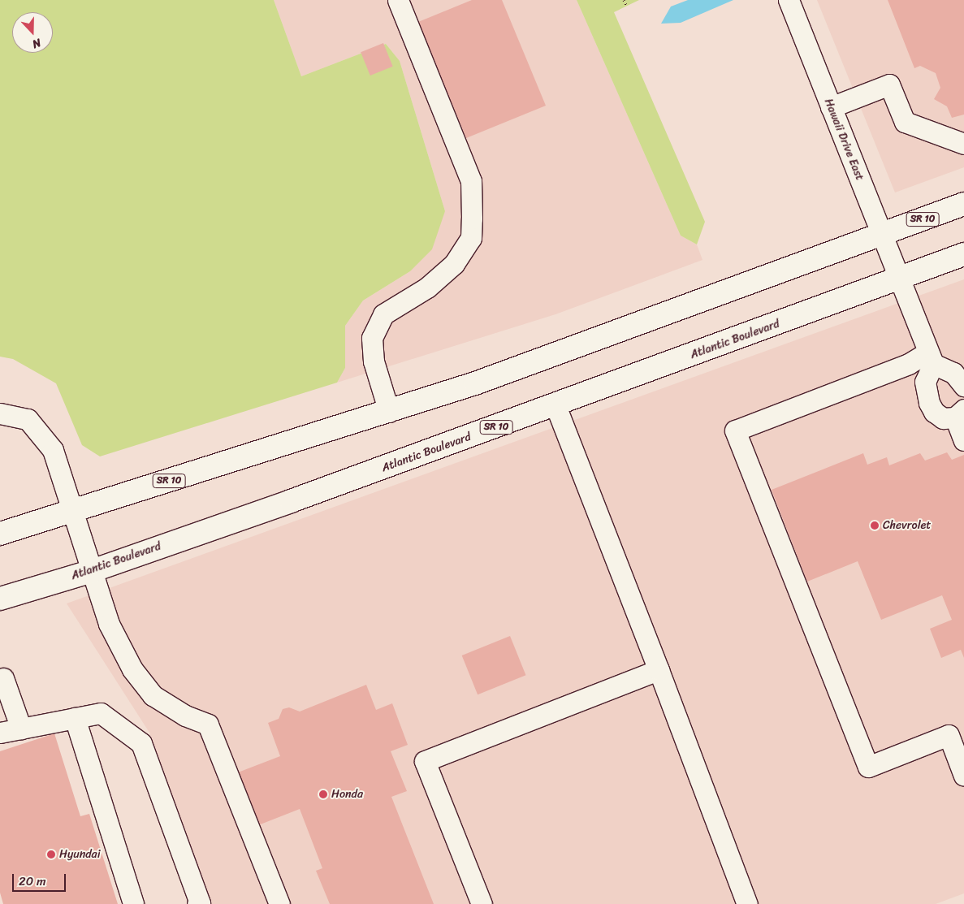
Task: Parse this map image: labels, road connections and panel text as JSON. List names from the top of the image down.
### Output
{
  "streets": {
    "highway": ["SR 10", "Atlantic Boulevard"],
    "street": ["Hawaii Drive East"]
  },
  "crossings": [
    ["Hawaii Drive East", "SR 10"],
    ["Hawaii Drive East", "Atlantic Boulevard"]
  ],
  "places": ["Chevrolet", "Honda", "Hyundai"],
  "scale_bar": "20 m",
  "north": "bottom"
}
